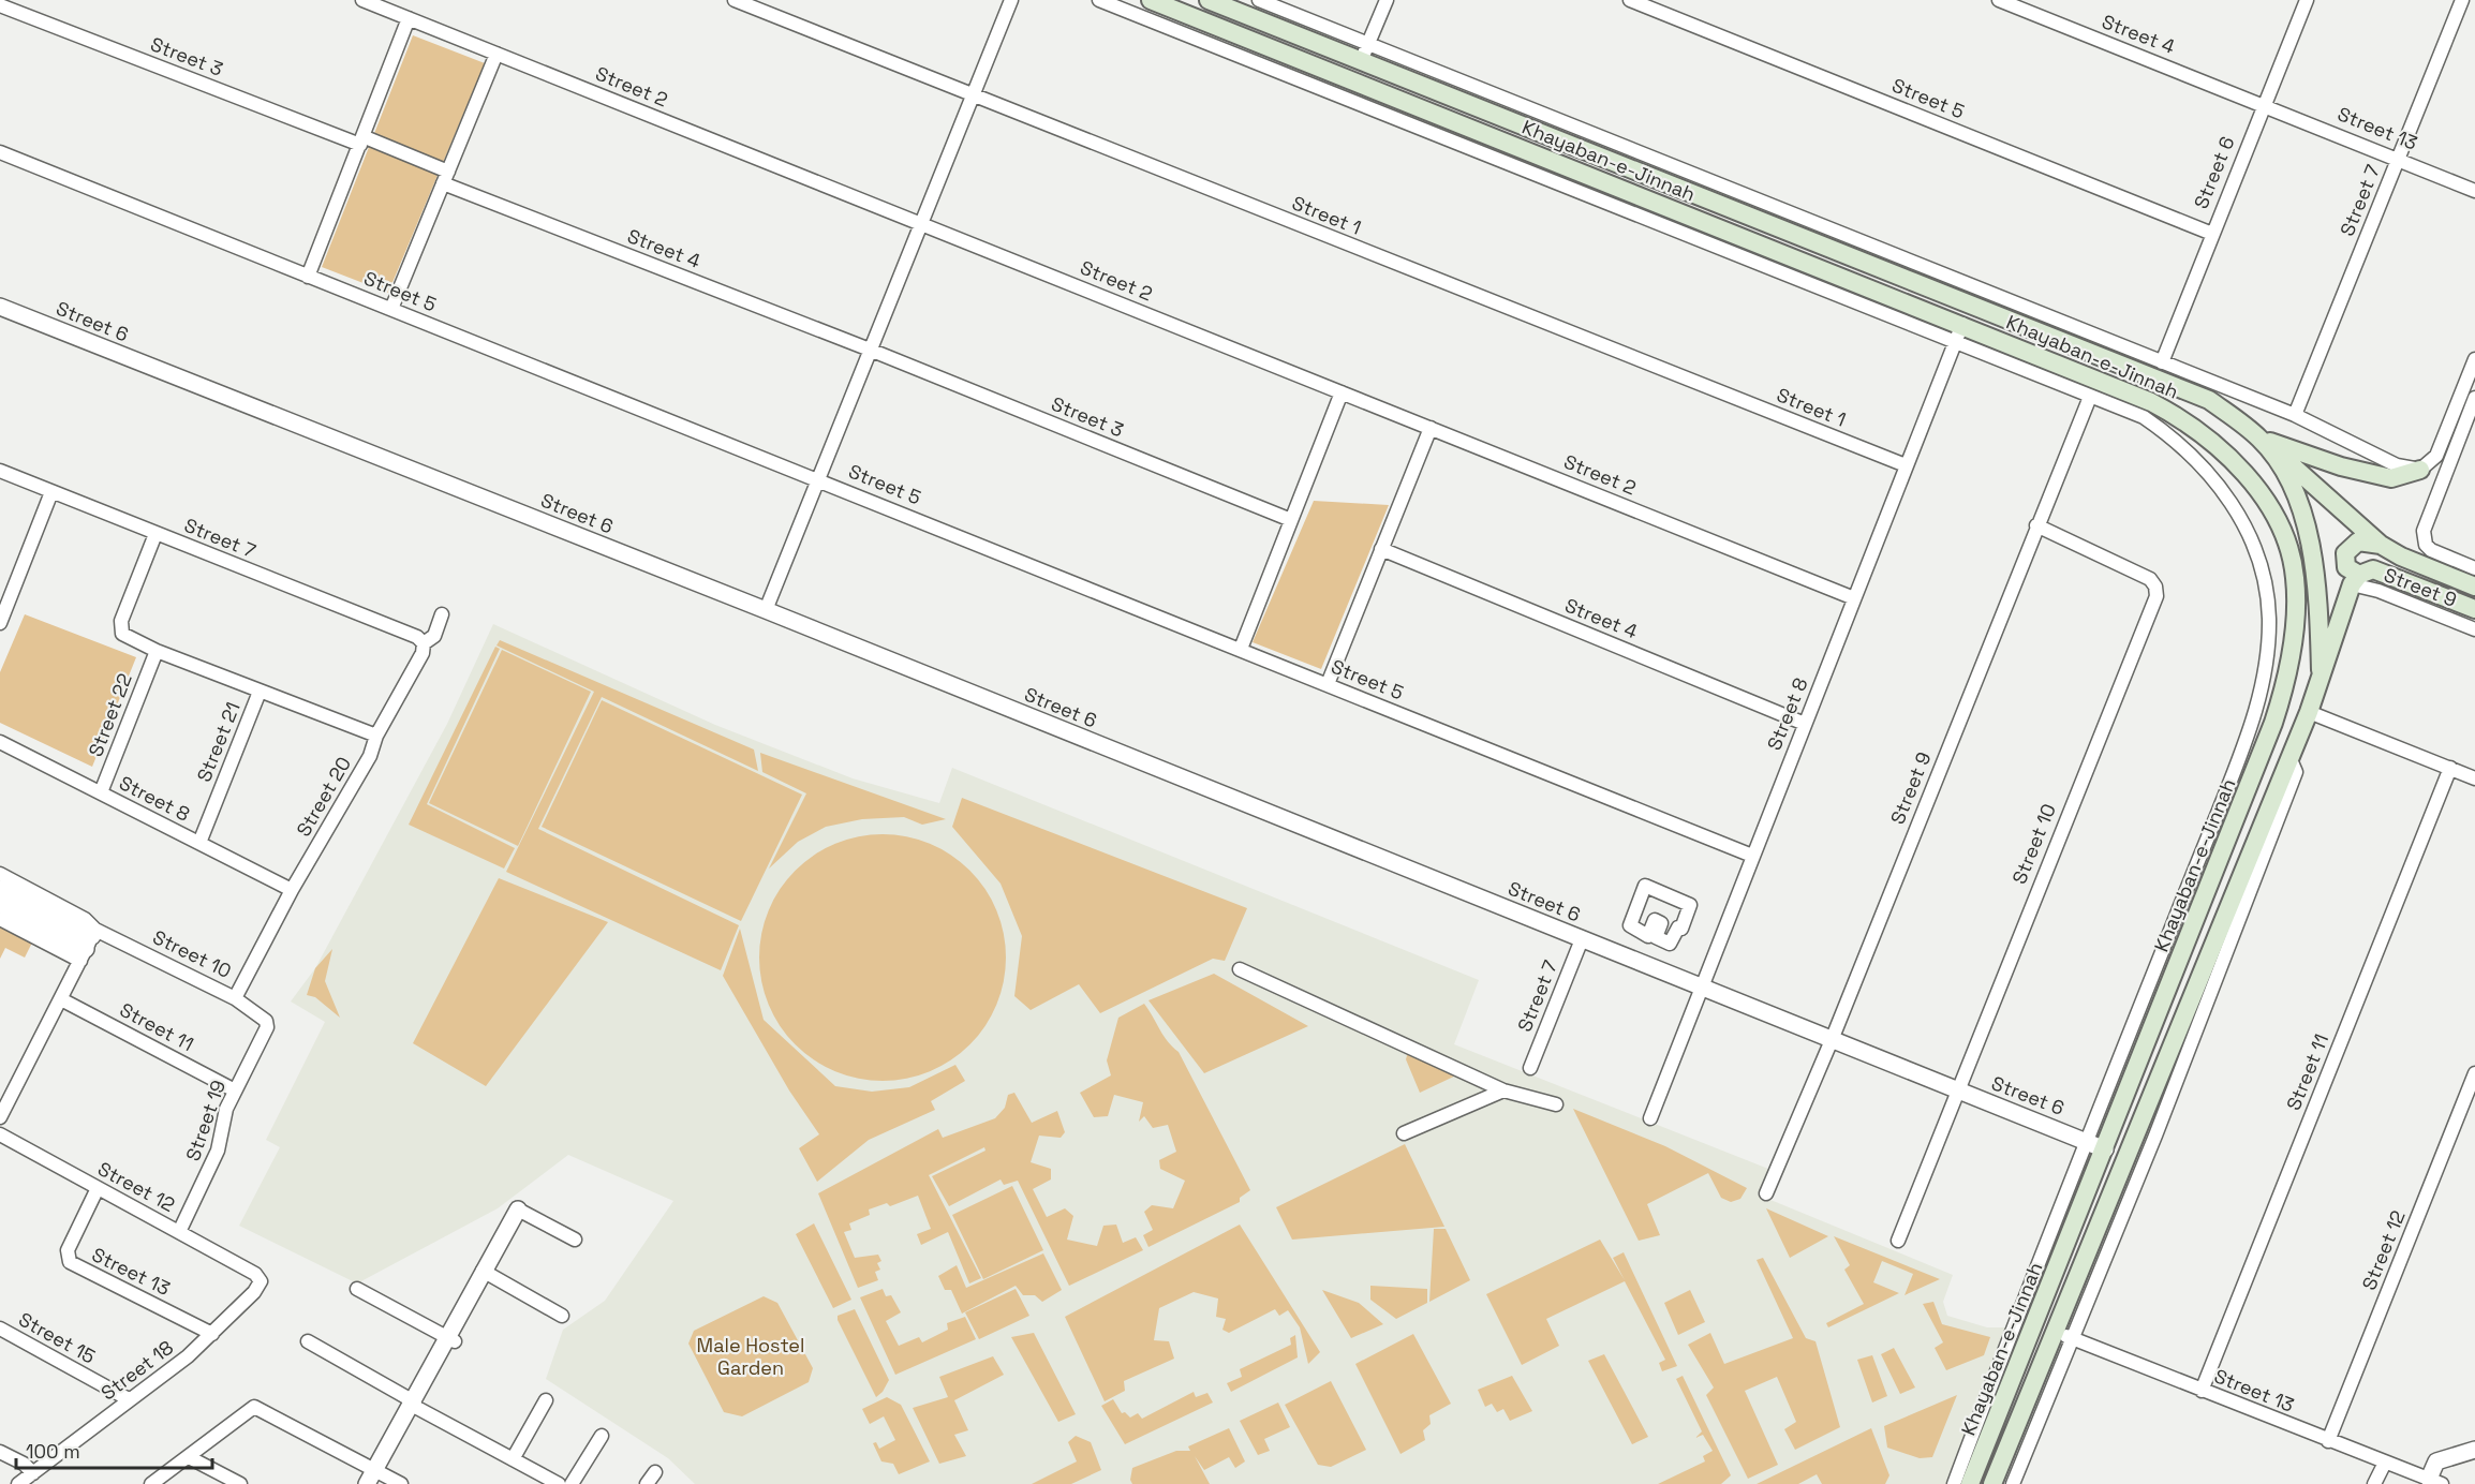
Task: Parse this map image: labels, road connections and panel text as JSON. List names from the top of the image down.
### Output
{
  "streets": {
    "main road": ["Khayaban-e-Jinnah"],
    "street": [
      "Street 4",
      "Street 3",
      "Street 2",
      "Street 5",
      "Street 13",
      "Street 6",
      "Street 7",
      "Street 1",
      "Street 9",
      "Street 8",
      "Street 22",
      "Street 21",
      "Street 20",
      "Street 10",
      "Street 11",
      "Street 19",
      "Street 12",
      "Street 15",
      "Street 18"
    ]
  },
  "crossings": [
    ["Street 4", "Street 3"],
    ["Street 4", "Street 13"],
    ["Street 4", "Street 6"],
    ["Street 4", "Street 8"],
    ["Street 2", "Street 8"],
    ["Street 5", "Street 6"],
    ["Street 5", "Street 8"],
    ["Street 13", "Khayaban-e-Jinnah"],
    ["Street 13", "Street 6"],
    ["Street 13", "Street 7"],
    ["Street 13", "Street 11"],
    ["Street 13", "Street 12"],
    ["Street 13", "Street 18"],
    ["Khayaban-e-Jinnah", "Street 6"],
    ["Khayaban-e-Jinnah", "Street 9"],
    ["Khayaban-e-Jinnah", "Street 8"],
    ["Street 6", "Street 7"],
    ["Street 6", "Street 9"],
    ["Street 6", "Street 8"],
    ["Street 6", "Street 10"],
    ["Street 7", "Street 20"],
    ["Street 1", "Street 8"],
    ["Street 9", "Street 10"],
    ["Street 8", "Street 22"],
    ["Street 8", "Street 21"],
    ["Street 8", "Street 20"],
    ["Street 20", "Street 10"],
    ["Street 10", "Street 19"],
    ["Street 11", "Street 19"],
    ["Street 19", "Street 12"],
    ["Street 12", "Street 18"],
    ["Street 15", "Street 18"]
  ],
  "parks": ["Male Hostel Garden"],
  "scale_bar": "100 m"
}
